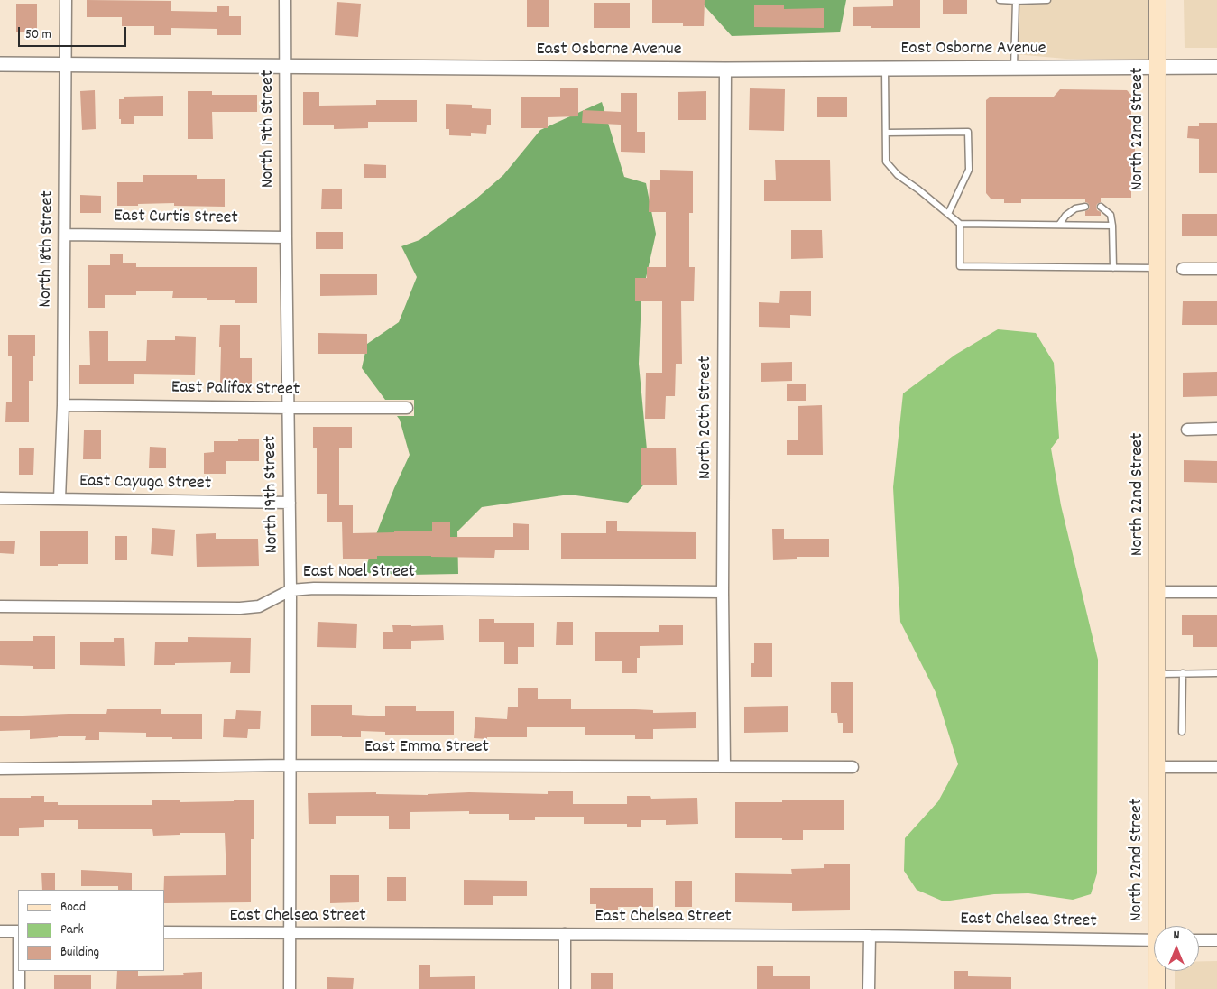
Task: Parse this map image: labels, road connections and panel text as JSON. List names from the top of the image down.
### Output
{
  "streets": {
    "main road": ["North 22nd Street"],
    "street": [
      "East Osborne Avenue",
      "North 19th Street",
      "East Curtis Street",
      "North 18th Street",
      "East Palifox Street",
      "North 20th Street",
      "East Cayuga Street",
      "East Noel Street",
      "East Emma Street",
      "East Chelsea Street"
    ]
  },
  "crossings": [
    ["East Osborne Avenue", "North 19th Street"],
    ["East Osborne Avenue", "North 22nd Street"],
    ["East Osborne Avenue", "North 18th Street"],
    ["East Osborne Avenue", "North 20th Street"],
    ["North 19th Street", "East Curtis Street"],
    ["North 19th Street", "East Palifox Street"],
    ["North 19th Street", "East Cayuga Street"],
    ["North 19th Street", "East Noel Street"],
    ["North 19th Street", "East Emma Street"],
    ["North 19th Street", "East Chelsea Street"],
    ["East Curtis Street", "North 18th Street"],
    ["North 18th Street", "East Palifox Street"],
    ["North 18th Street", "East Cayuga Street"],
    ["North 20th Street", "East Noel Street"],
    ["North 20th Street", "East Emma Street"]
  ],
  "legend": ["Road", "Park", "Building"],
  "scale_bar": "50 m",
  "north": "top"
}
